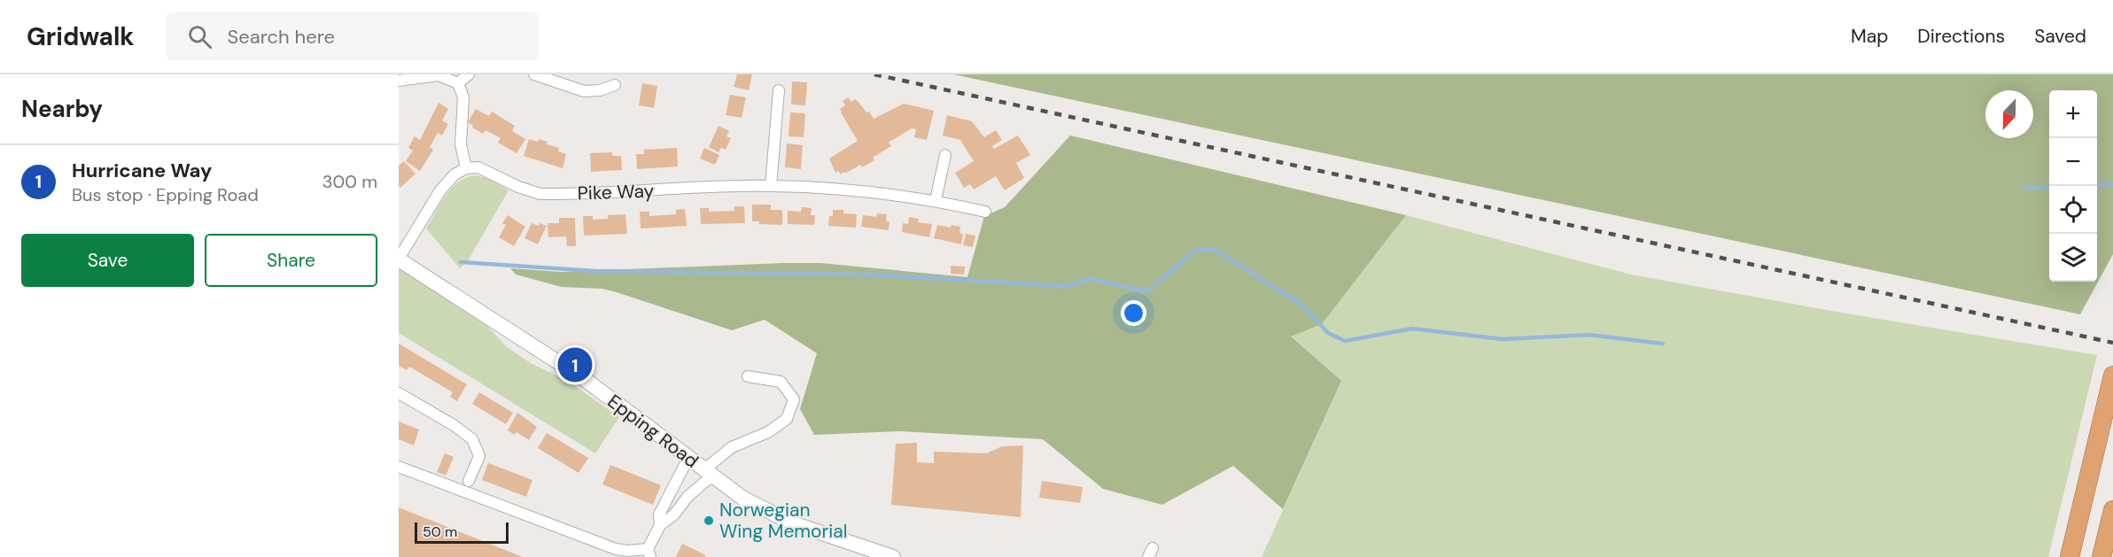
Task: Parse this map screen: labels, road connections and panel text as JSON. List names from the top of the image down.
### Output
{
  "streets": {
    "main road": ["Epping Road"],
    "street": ["Pike Way"]
  },
  "places": ["Norwegian Wing Memorial"],
  "scale_bar": "50 m",
  "north": "bottom",
  "page": {
    "header": "Gridwalk",
    "search": "Search here",
    "nav": ["Map", "Directions", "Saved"],
    "heading": "Nearby",
    "map_buttons": ["+", "−"],
    "list": [
      {
        "mark": "1",
        "name": "Hurricane Way",
        "note": "Bus stop · Epping Road",
        "value": "300 m"
      }
    ],
    "buttons": ["Save", "Share"],
    "pins": "1",
    "scale": "50 m"
  }
}
